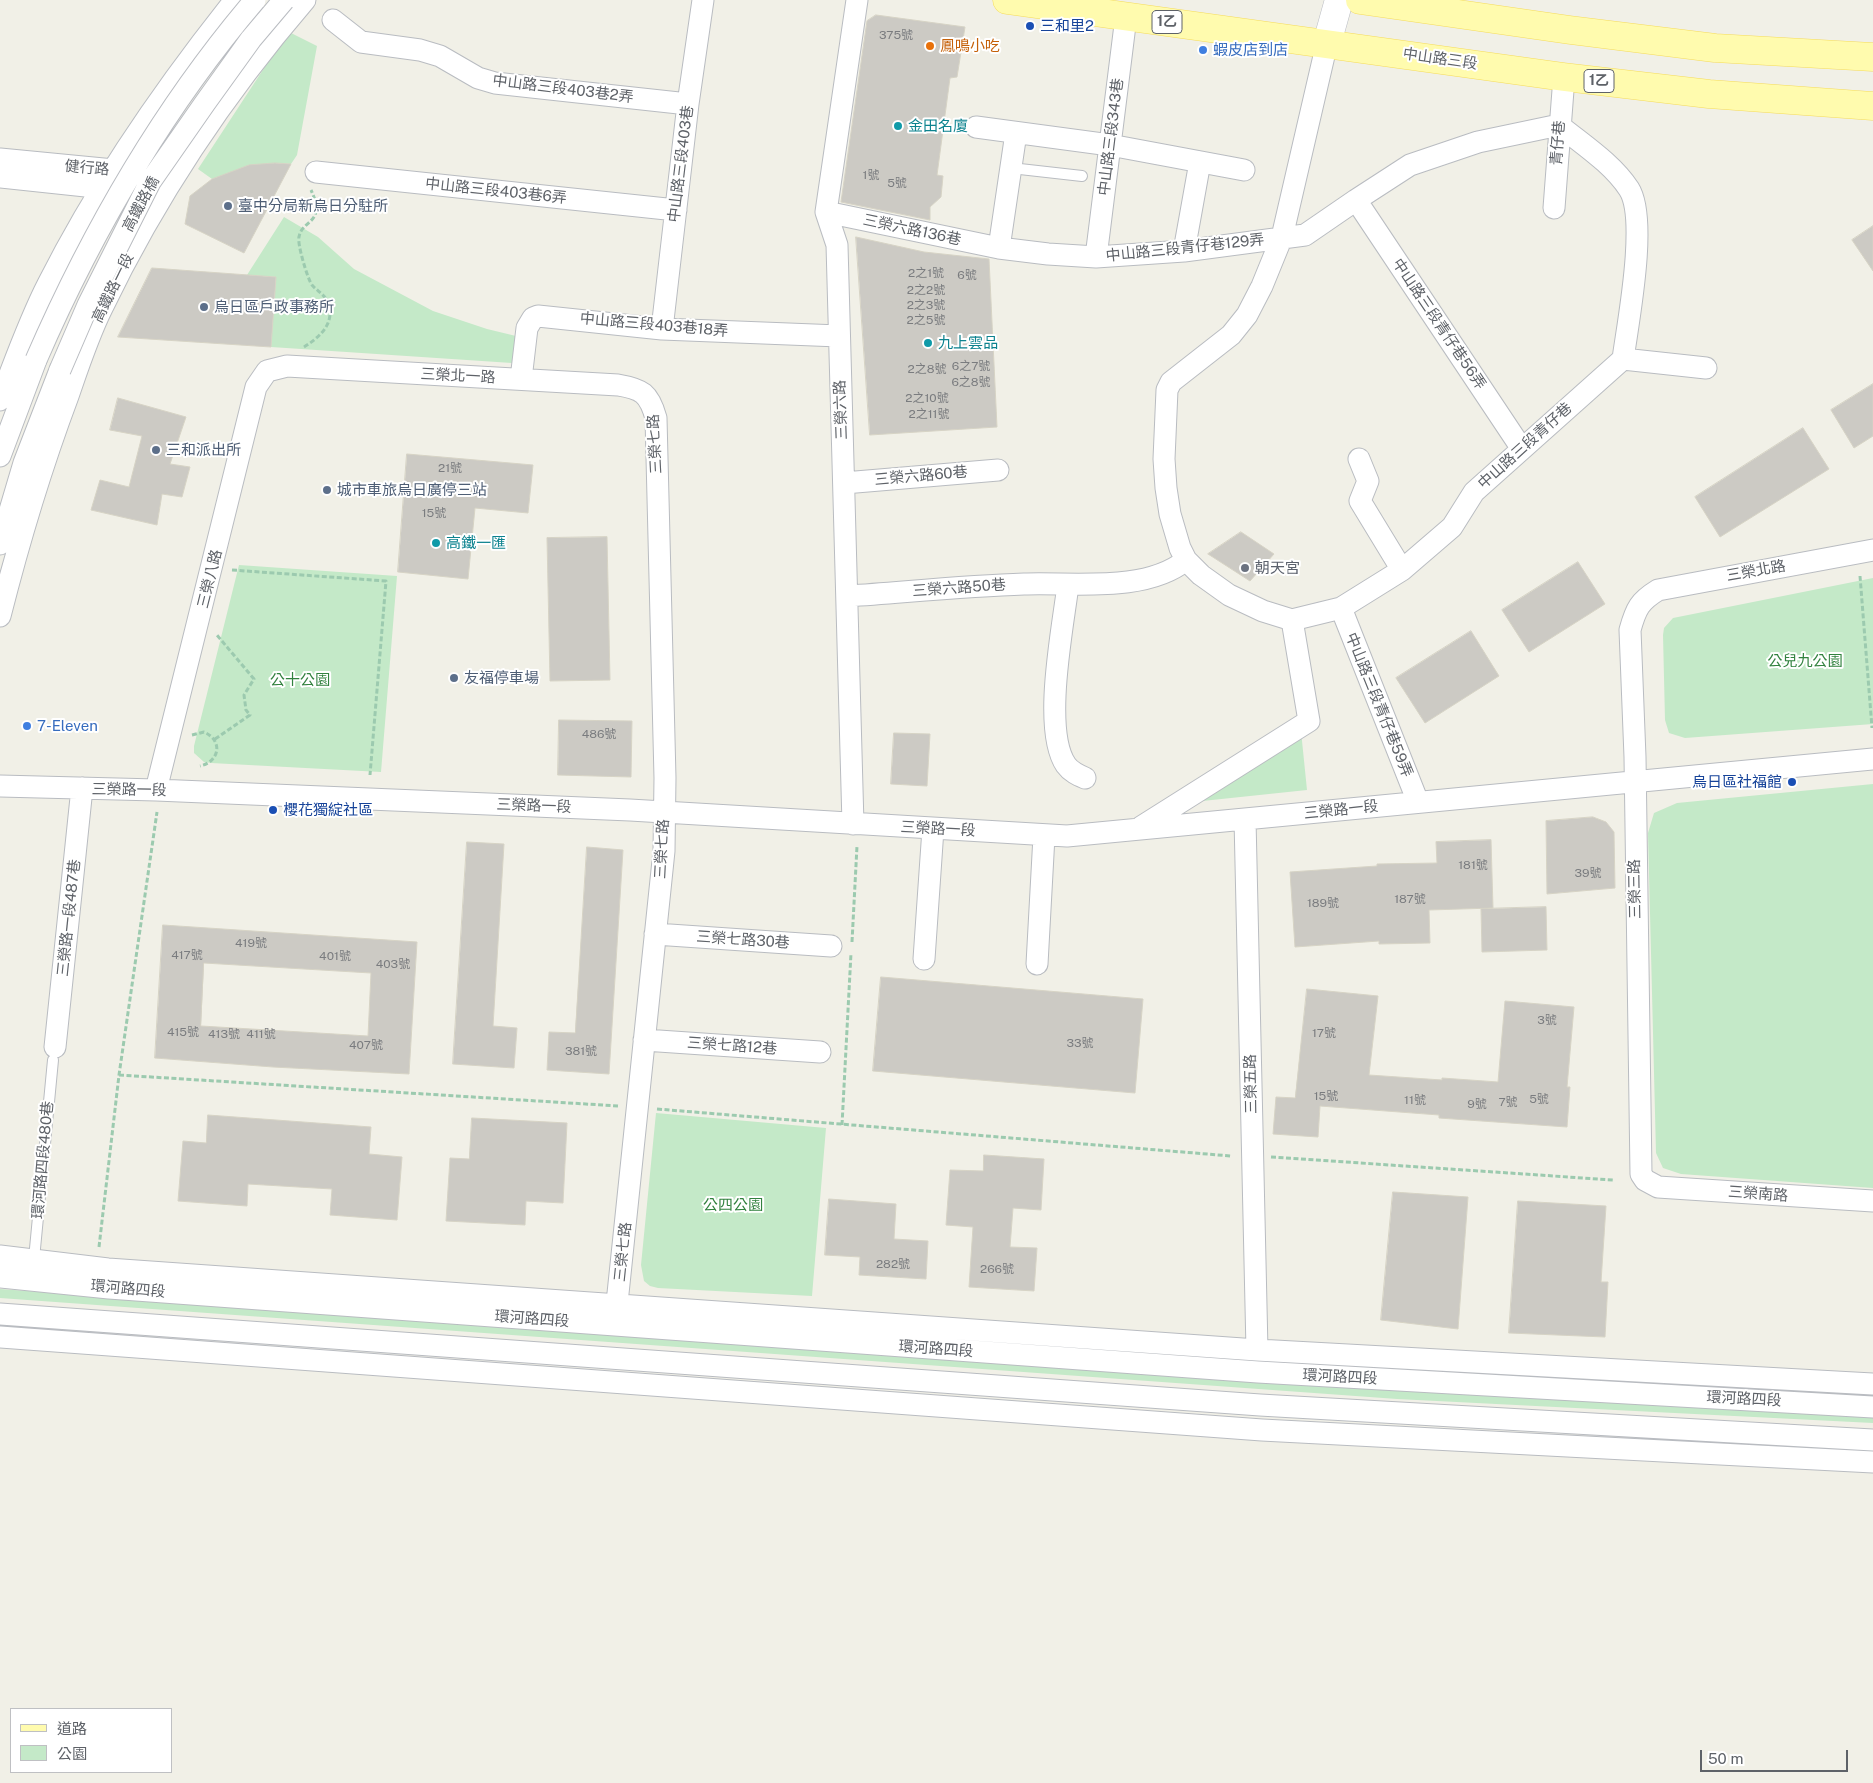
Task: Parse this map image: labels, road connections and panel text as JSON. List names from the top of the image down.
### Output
{
  "streets": {
    "main road": ["1乙", "中山路三段"],
    "street": [
      "中山路三段403巷2弄",
      "中山路三段343巷",
      "青仔巷",
      "中山路三段403巷",
      "健行路",
      "中山路三段403巷6弄",
      "高鐵路橋",
      "三榮六路136巷",
      "中山路三段青仔巷129弄",
      "高鐵路一段",
      "中山路三段青仔巷56弄",
      "中山路三段403巷18弄",
      "三榮北一路",
      "三榮六路",
      "三榮七路",
      "中山路三段青仔巷",
      "三榮六路60巷",
      "三榮北路",
      "三榮八路",
      "三榮六路50巷",
      "中山路三段青仔巷59弄",
      "三榮路一段",
      "三榮三路",
      "三榮路一段487巷",
      "三榮七路30巷",
      "三榮七路12巷",
      "三榮五路",
      "三榮南路",
      "環河路四段"
    ],
    "lane": ["環河路四段480巷"]
  },
  "crossings": [
    ["中山路三段", "中山路三段343巷"],
    ["中山路三段", "青仔巷"],
    ["中山路三段403巷2弄", "中山路三段403巷"],
    ["中山路三段343巷", "中山路三段青仔巷129弄"],
    ["中山路三段403巷", "中山路三段403巷6弄"],
    ["中山路三段403巷", "中山路三段403巷18弄"],
    ["健行路", "高鐵路一段"],
    ["三榮六路136巷", "中山路三段青仔巷129弄"],
    ["三榮六路136巷", "三榮六路"],
    ["中山路三段青仔巷56弄", "中山路三段青仔巷"],
    ["中山路三段403巷18弄", "三榮北一路"],
    ["中山路三段403巷18弄", "三榮六路"],
    ["三榮北一路", "三榮七路"],
    ["三榮北一路", "三榮八路"],
    ["三榮六路", "三榮六路60巷"],
    ["三榮六路", "三榮六路50巷"],
    ["三榮六路", "三榮路一段"],
    ["三榮七路", "三榮路一段"],
    ["三榮七路", "三榮七路30巷"],
    ["三榮七路", "三榮七路12巷"],
    ["三榮七路", "環河路四段"],
    ["中山路三段青仔巷", "中山路三段青仔巷59弄"],
    ["三榮北路", "三榮三路"],
    ["三榮八路", "三榮路一段"],
    ["中山路三段青仔巷59弄", "三榮路一段"],
    ["三榮路一段", "三榮三路"],
    ["三榮路一段", "三榮路一段487巷"],
    ["三榮路一段", "三榮五路"],
    ["三榮三路", "三榮南路"],
    ["三榮路一段487巷", "環河路四段480巷"],
    ["三榮五路", "環河路四段"],
    ["環河路四段480巷", "環河路四段"]
  ],
  "parks": ["公兒九公園", "公十公園", "公四公園"],
  "places": [
    "三和里2",
    "鳳鳴小吃",
    "蝦皮店到店",
    "金田名廈",
    "臺中分局新烏日分駐所",
    "烏日區戶政事務所",
    "九上雲品",
    "三和派出所",
    "城市車旅烏日廣停三站",
    "高鐵一匯",
    "朝天宮",
    "友福停車場",
    "7-Eleven",
    "烏日區社福館",
    "櫻花獨綻社區"
  ],
  "house_numbers": [
    "375號",
    "1號",
    "5號",
    "2之1號",
    "6號",
    "2之2號",
    "2之3號",
    "2之5號",
    "6之7號",
    "2之8號",
    "6之8號",
    "2之10號",
    "2之11號",
    "21號",
    "15號",
    "486號",
    "181號",
    "39號",
    "187號",
    "189號",
    "419號",
    "417號",
    "401號",
    "403號",
    "3號",
    "415號",
    "17號",
    "413號",
    "411號",
    "33號",
    "407號",
    "381號",
    "15號",
    "5號",
    "11號",
    "7號",
    "9號",
    "282號",
    "266號"
  ],
  "legend": ["道路", "公園"],
  "scale_bar": "50 m"
}
